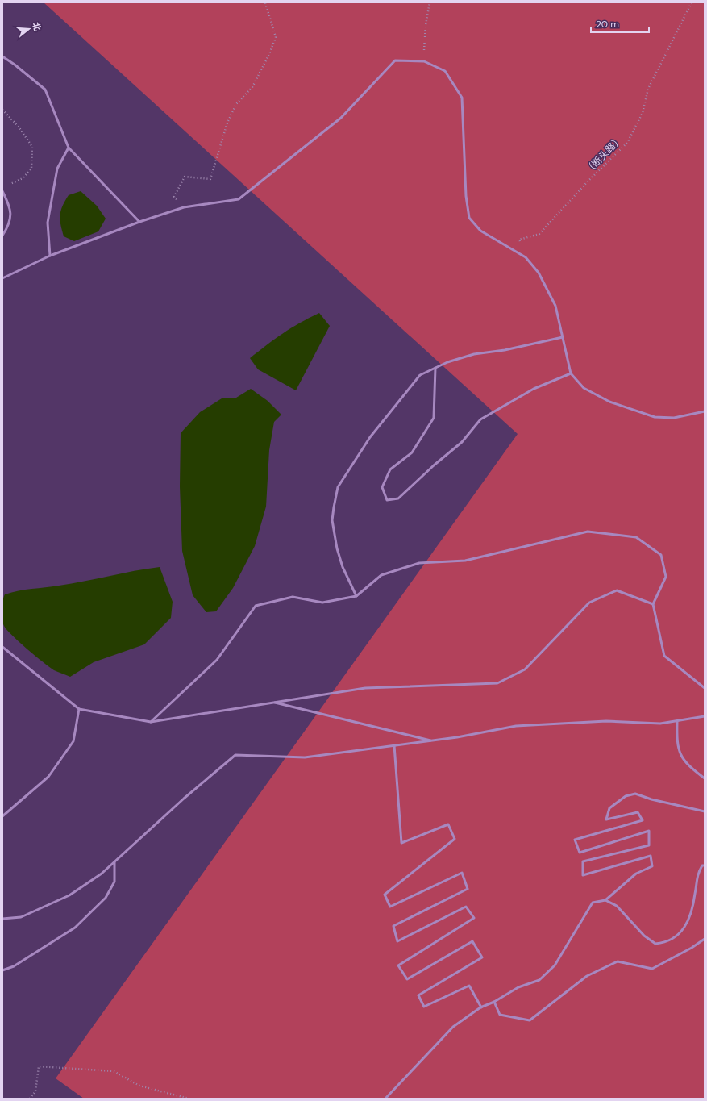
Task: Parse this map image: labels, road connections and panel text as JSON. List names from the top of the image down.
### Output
{
  "streets": {
    "path": ["（断头路）"]
  },
  "scale_bar": "20 m",
  "north": "right"
}
